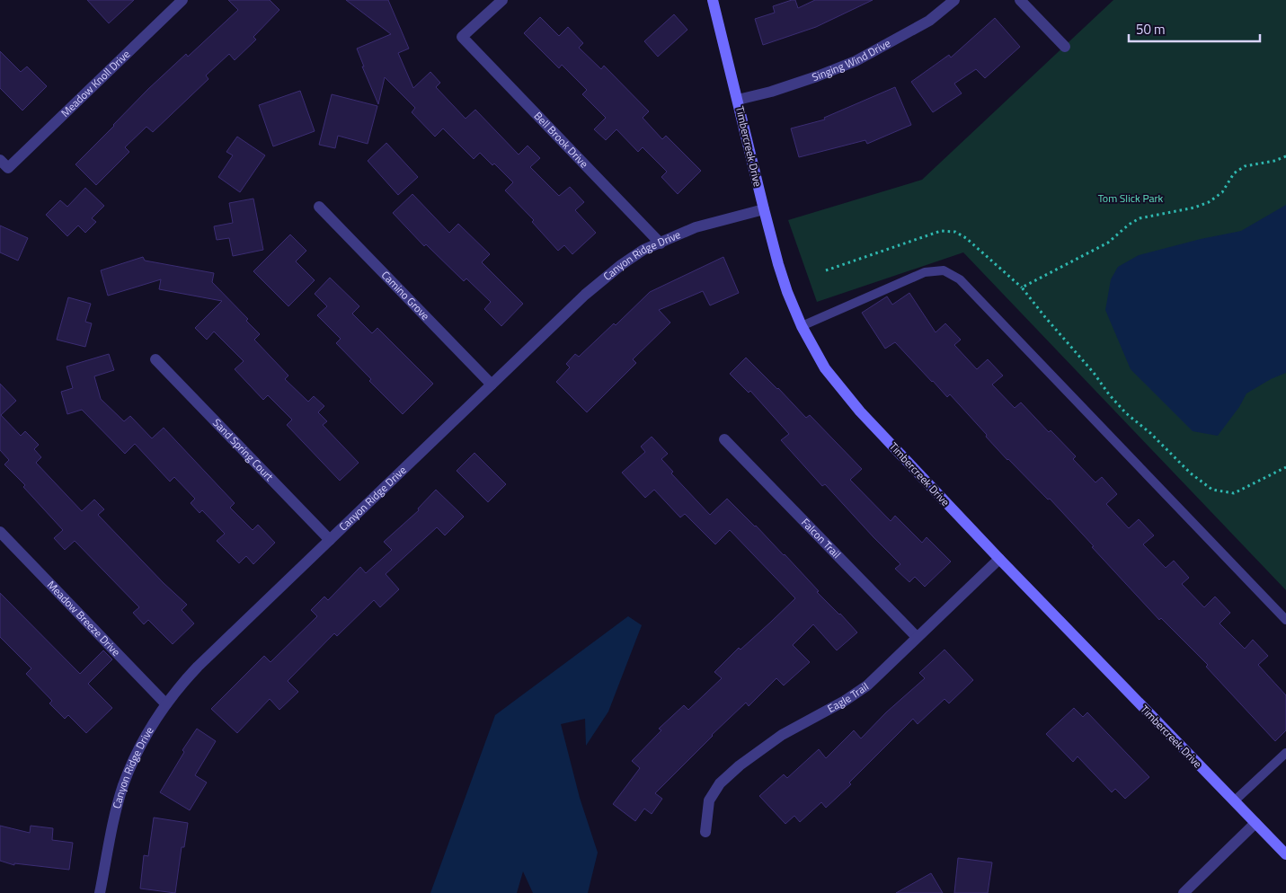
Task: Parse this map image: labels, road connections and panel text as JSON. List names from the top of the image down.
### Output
{
  "streets": {
    "street": [
      "Singing Wind Drive",
      "Meadow Knoll Drive",
      "Bell Brook Drive",
      "Timbercreek Drive",
      "Canyon Ridge Drive",
      "Camino Grove",
      "Sand Spring Court",
      "Falcon Trail",
      "Meadow Breeze Drive",
      "Eagle Trail"
    ]
  },
  "crossings": [
    ["Singing Wind Drive", "Timbercreek Drive"],
    ["Bell Brook Drive", "Canyon Ridge Drive"],
    ["Timbercreek Drive", "Canyon Ridge Drive"],
    ["Timbercreek Drive", "Eagle Trail"],
    ["Canyon Ridge Drive", "Camino Grove"],
    ["Canyon Ridge Drive", "Sand Spring Court"],
    ["Canyon Ridge Drive", "Meadow Breeze Drive"],
    ["Falcon Trail", "Eagle Trail"]
  ],
  "parks": ["Tom Slick Park"],
  "scale_bar": "50 m"
}
